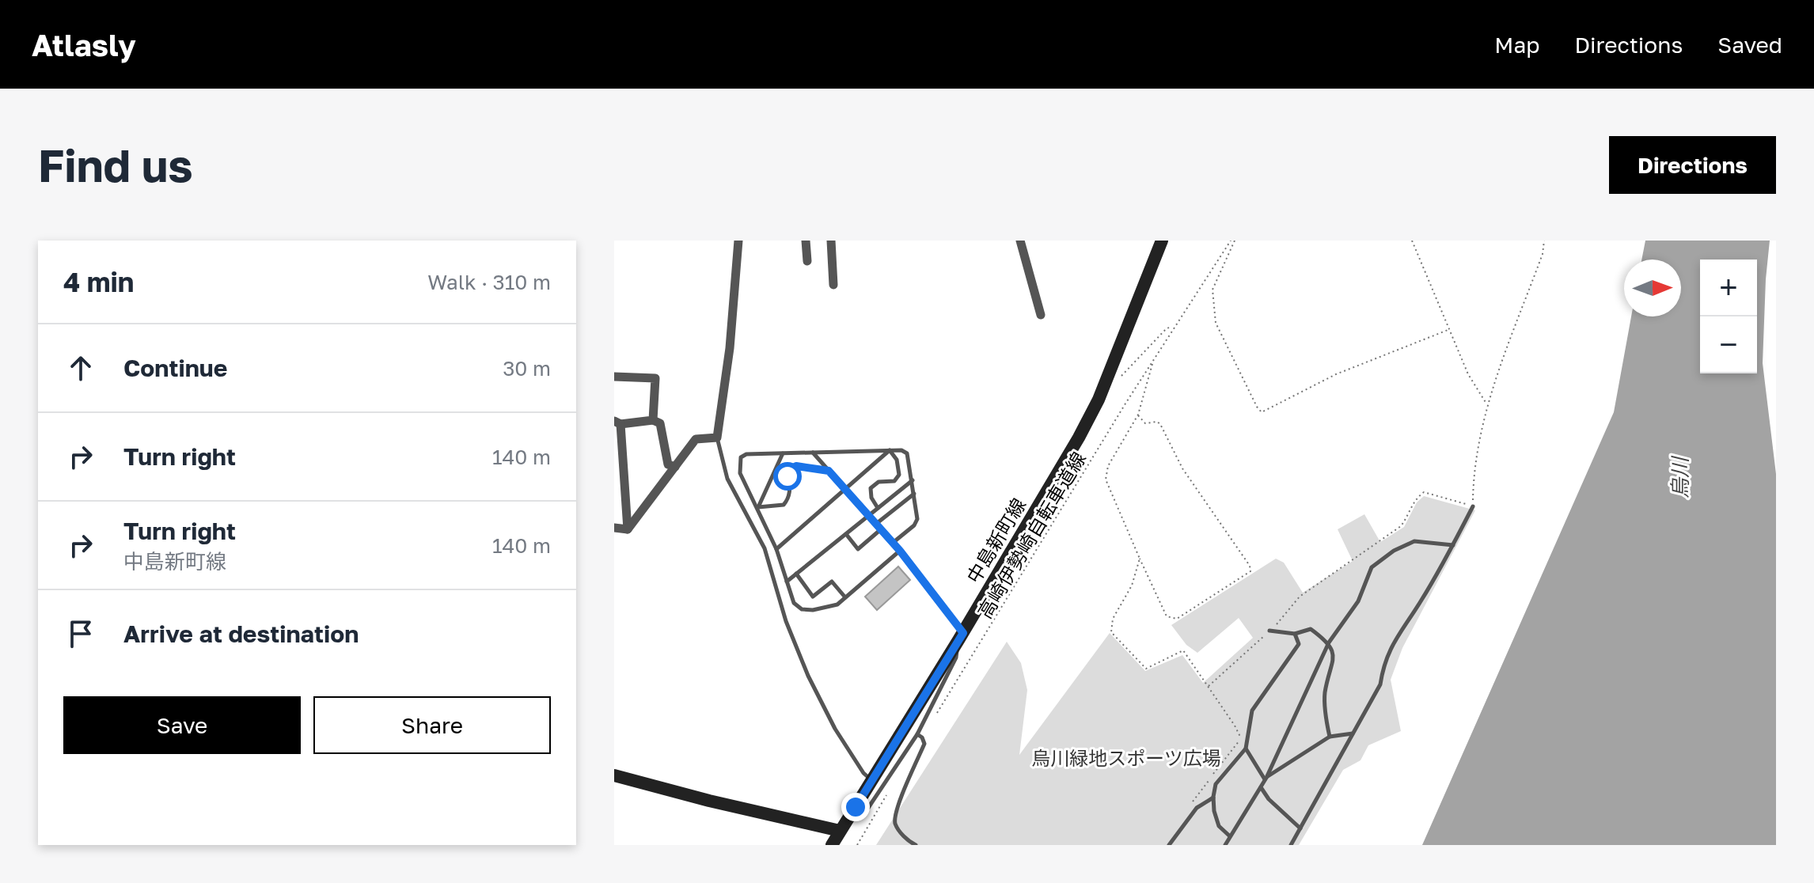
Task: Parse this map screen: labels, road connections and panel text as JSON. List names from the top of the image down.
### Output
{
  "streets": {
    "main road": ["中島新町線"],
    "path": ["高崎伊勢崎自転車道線"]
  },
  "water": ["烏川"],
  "parks": ["烏川緑地スポーツ広場"],
  "north": "right",
  "page": {
    "header": "Atlasly",
    "nav": ["Map", "Directions", "Saved"],
    "buttons": [
      "Directions",
      ["Save", "Share"]
    ],
    "title": "Find us",
    "heading": ["4 min", "Walk · 310 m"],
    "map_buttons": ["+", "−"],
    "list": [
      ["Continue", "30 m"],
      ["Turn right", "140 m"],
      ["Turn right", "中島新町線", "140 m"],
      "Arrive at destination"
    ]
  }
}
